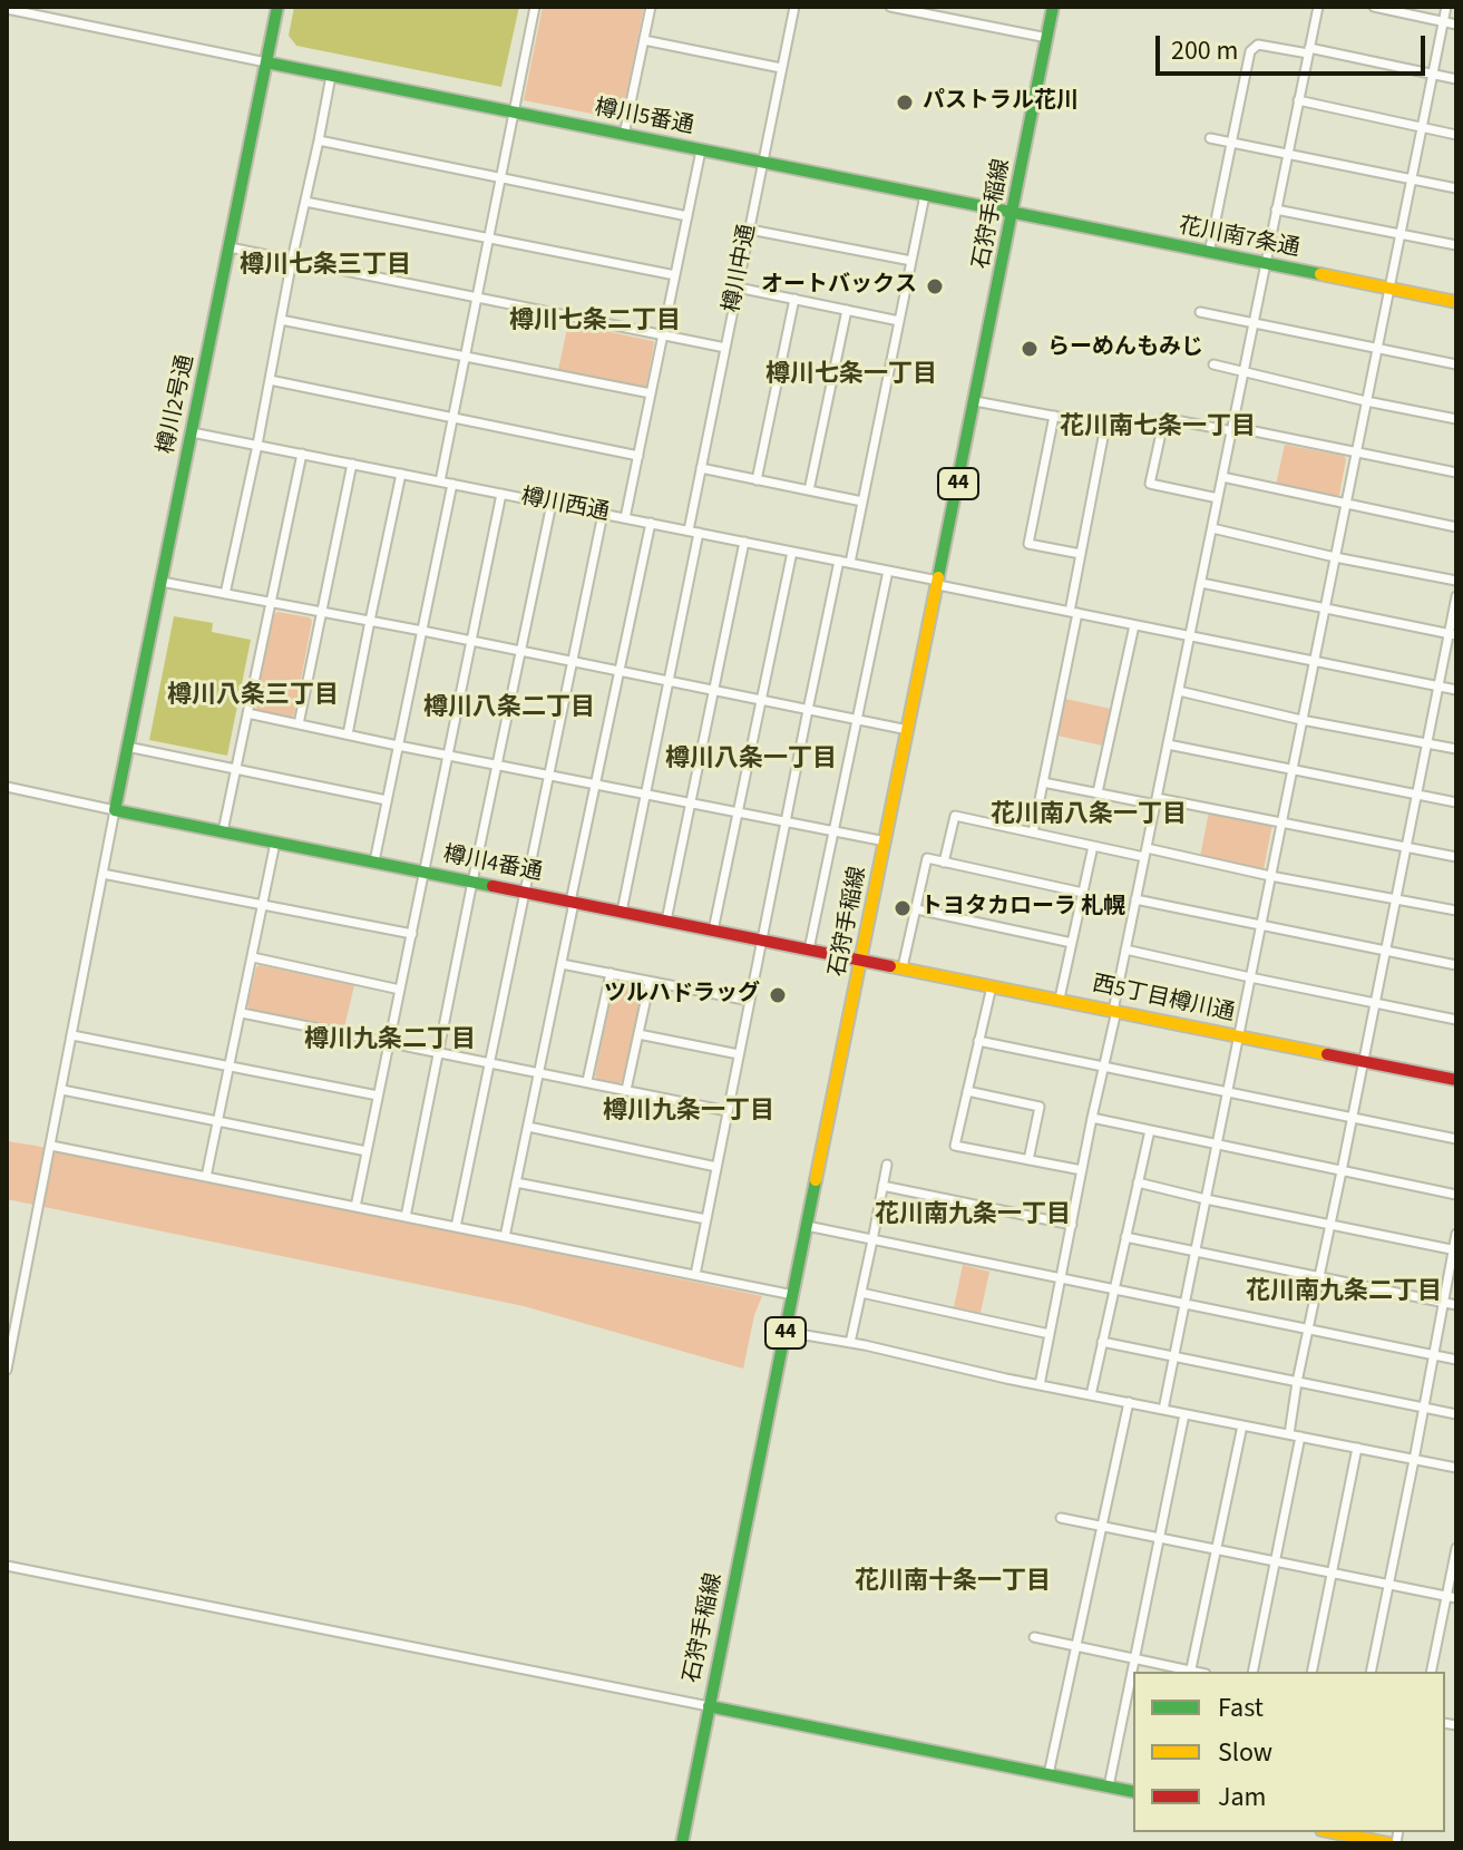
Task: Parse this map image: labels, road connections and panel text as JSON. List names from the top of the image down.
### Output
{
  "streets": {
    "street": [
      "樽川5番通",
      "石狩手稲線",
      "花川南7条通",
      "樽川中通",
      "樽川2号通",
      "44",
      "樽川西通",
      "樽川4番通",
      "西5丁目樽川通"
    ]
  },
  "crossings": [
    ["樽川5番通", "石狩手稲線"],
    ["樽川5番通", "花川南7条通"],
    ["樽川5番通", "樽川中通"],
    ["樽川5番通", "樽川2号通"],
    ["石狩手稲線", "花川南7条通"],
    ["石狩手稲線", "樽川西通"],
    ["石狩手稲線", "樽川4番通"],
    ["石狩手稲線", "西5丁目樽川通"],
    ["樽川中通", "樽川西通"],
    ["樽川中通", "樽川4番通"],
    ["樽川2号通", "樽川西通"],
    ["樽川2号通", "樽川4番通"],
    ["樽川4番通", "西5丁目樽川通"]
  ],
  "districts": [
    "樽川七条三丁目",
    "樽川七条二丁目",
    "樽川七条一丁目",
    "花川南七条一丁目",
    "樽川八条三丁目",
    "樽川八条二丁目",
    "樽川八条一丁目",
    "花川南八条一丁目",
    "樽川九条二丁目",
    "樽川九条一丁目",
    "花川南九条一丁目",
    "花川南九条二丁目",
    "花川南十条一丁目"
  ],
  "places": [
    "パストラル花川",
    "オートバックス",
    "らーめんもみじ",
    "トヨタカローラ 札幌",
    "ツルハドラッグ"
  ],
  "legend": ["Fast", "Slow", "Jam"],
  "scale_bar": "200 m"
}
